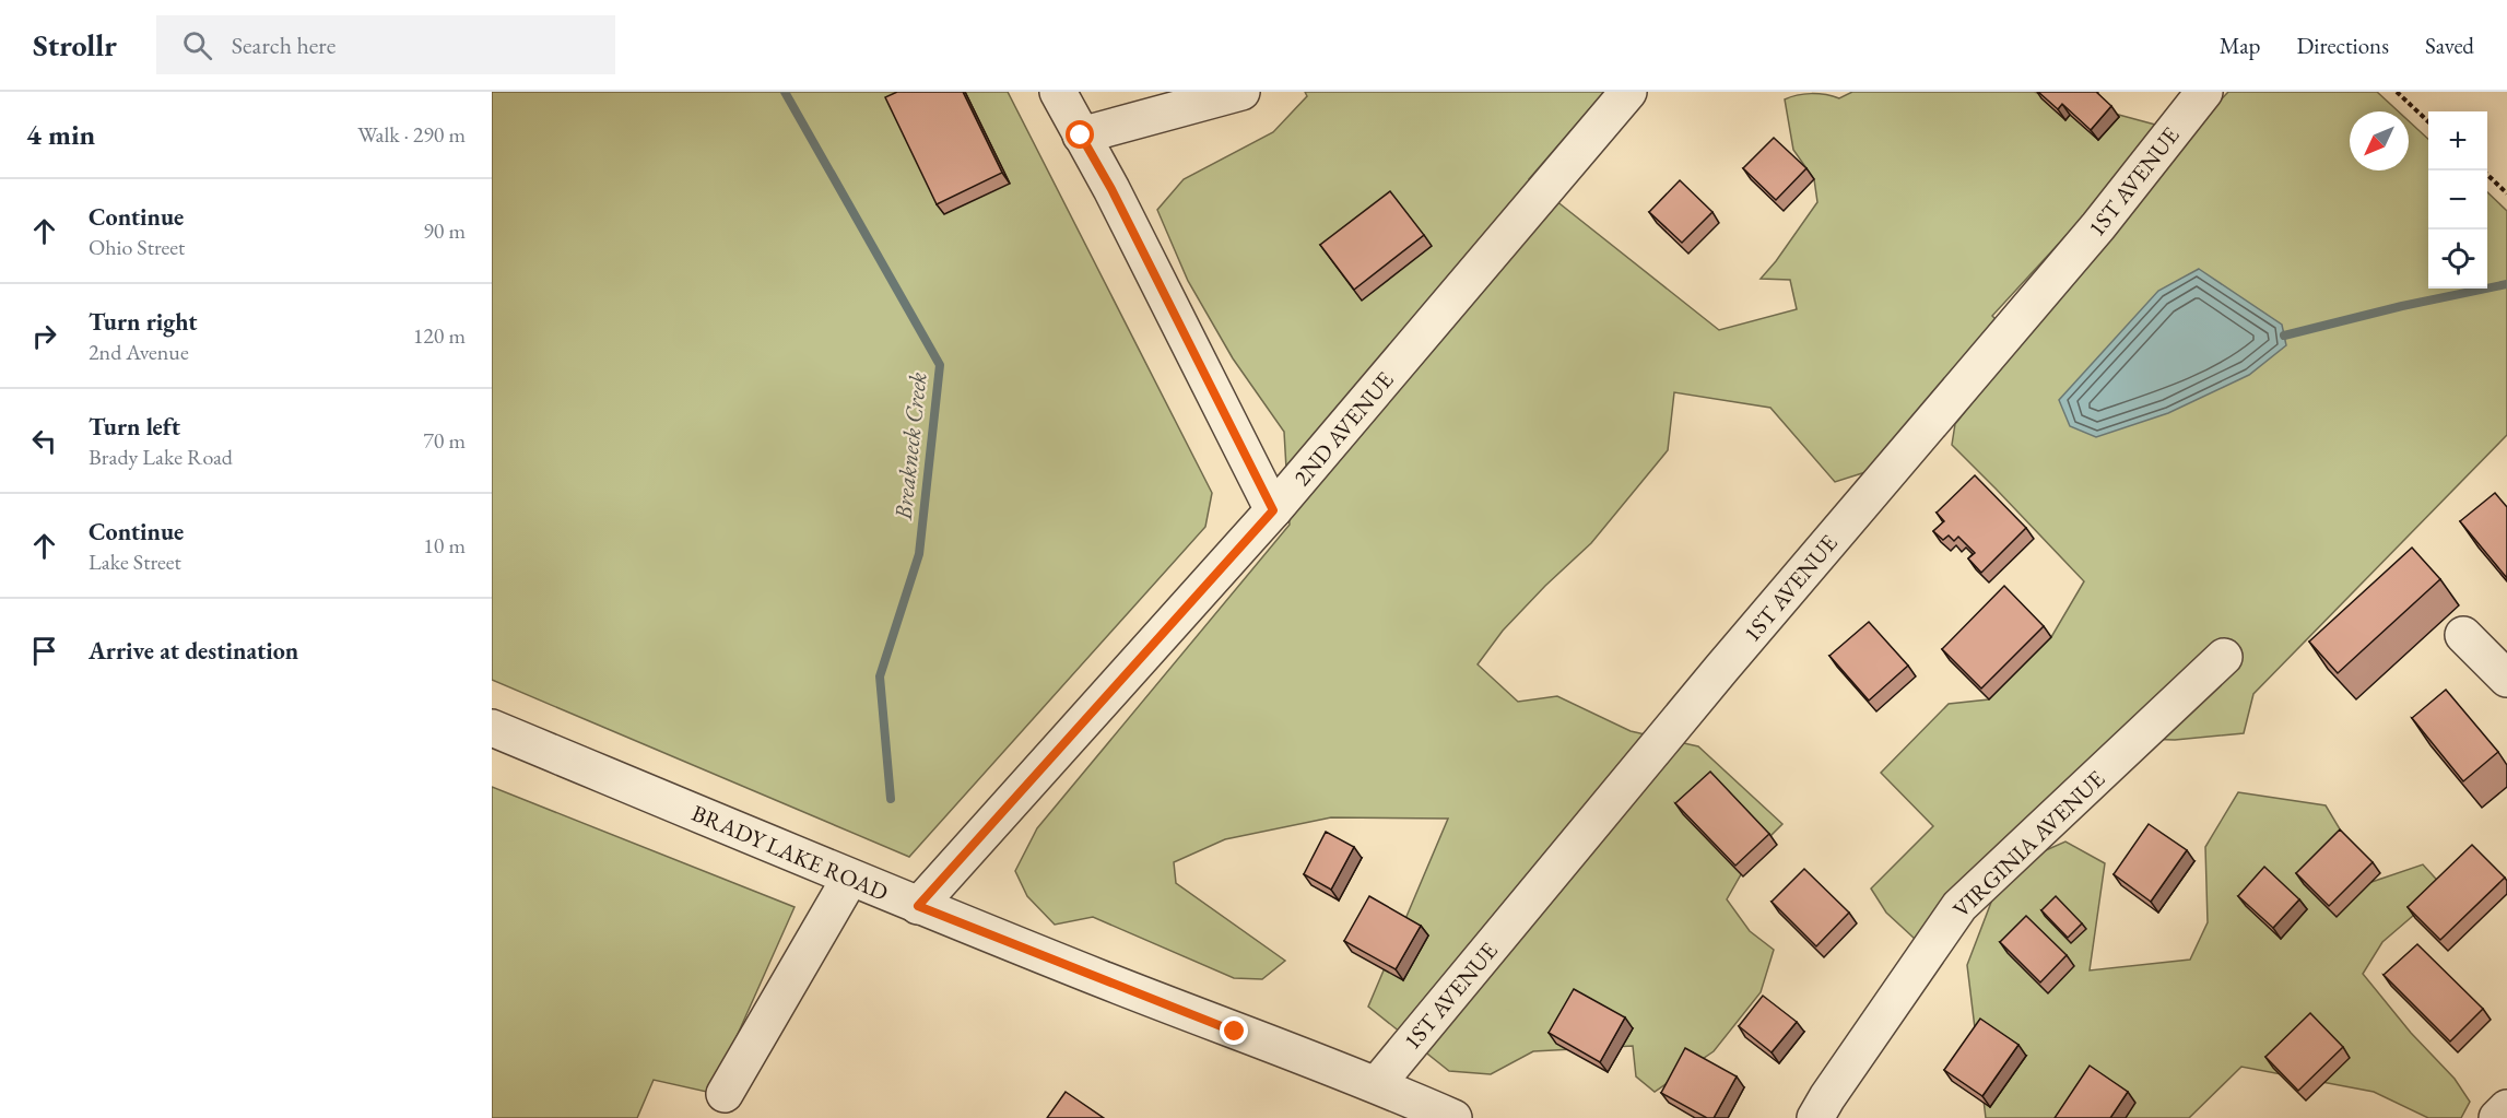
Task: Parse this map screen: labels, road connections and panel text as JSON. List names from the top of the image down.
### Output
{
  "streets": {
    "street": [
      "1ST AVENUE",
      "2ND AVENUE",
      "VIRGINIA AVENUE",
      "BRADY LAKE ROAD"
    ]
  },
  "crossings": [
    ["1ST AVENUE", "BRADY LAKE ROAD"],
    ["2ND AVENUE", "BRADY LAKE ROAD"]
  ],
  "water": ["Breakneck Creek"],
  "north": "bottom left",
  "page": {
    "header": "Strollr",
    "search": "Search here",
    "nav": ["Map", "Directions", "Saved"],
    "heading": ["4 min", "Walk · 290 m"],
    "map_buttons": ["+", "−"],
    "list": [
      ["Continue", "Ohio Street", "90 m"],
      ["Turn right", "2nd Avenue", "120 m"],
      ["Turn left", "Brady Lake Road", "70 m"],
      ["Continue", "Lake Street", "10 m"],
      "Arrive at destination"
    ]
  }
}
